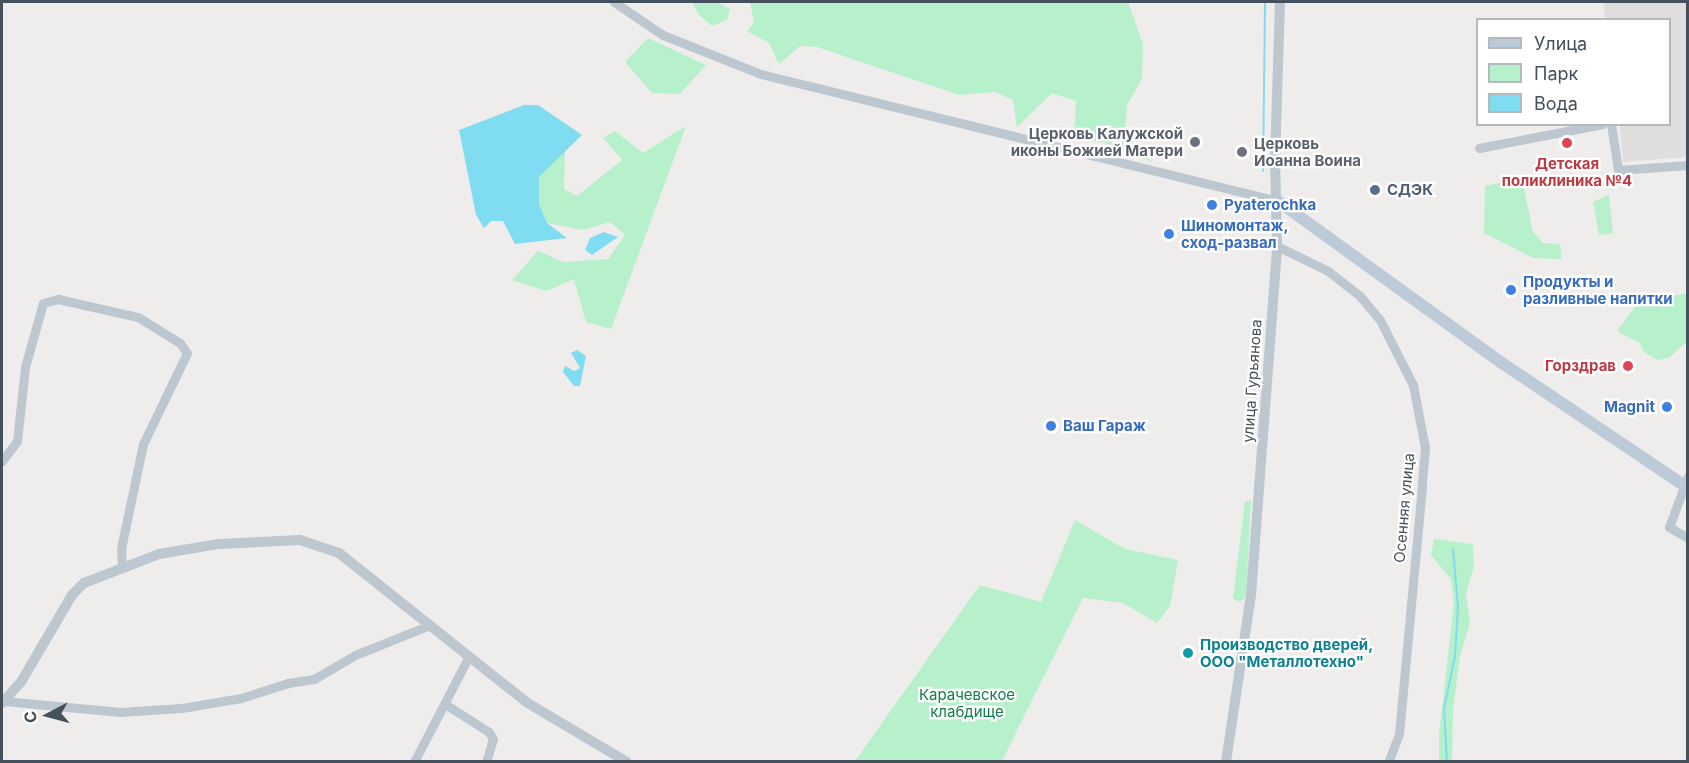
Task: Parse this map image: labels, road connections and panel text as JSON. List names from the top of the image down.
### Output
{
  "streets": {
    "street": ["улица Гурьянова", "Осенняя улица"]
  },
  "crossings": [
    ["улица Гурьянова", "Осенняя улица"]
  ],
  "parks": ["Карачевское клабдище"],
  "places": [
    "Церковь Калужской иконы Божией Матери",
    "Детская поликлиника №4",
    "Церковь Иоанна Воина",
    "СДЭК",
    "Pyaterochka",
    "Шиномонтаж, сход-развал",
    "Продукты и разливные напитки",
    "Горздрав",
    "Magnit",
    "Ваш Гараж",
    "Производство дверей, ООО \"Металлотехно\""
  ],
  "legend": ["Улица", "Парк", "Вода"],
  "north": "left"
}
